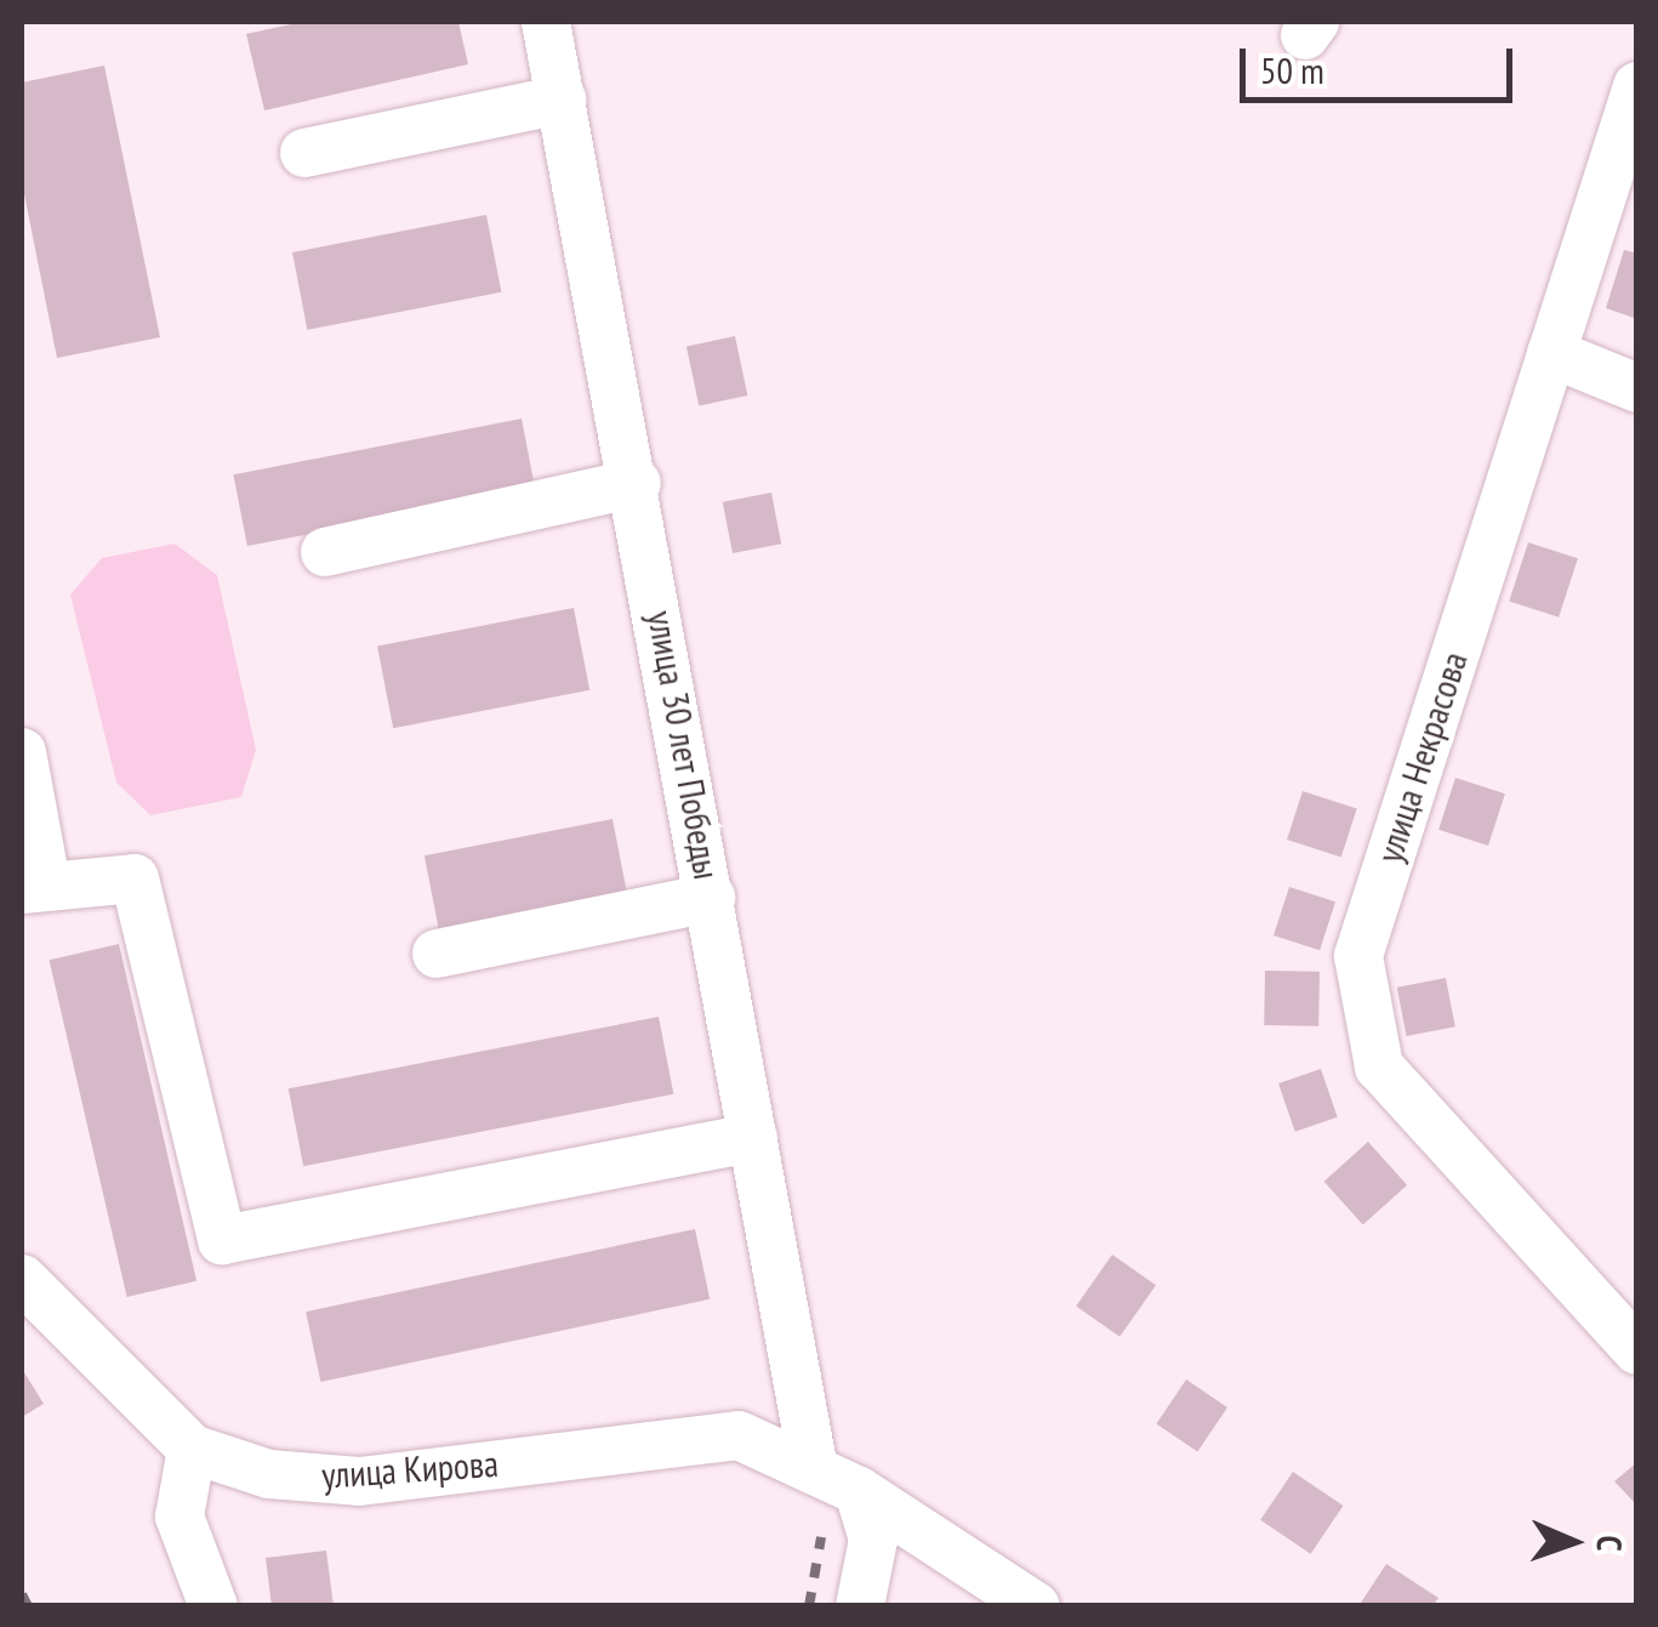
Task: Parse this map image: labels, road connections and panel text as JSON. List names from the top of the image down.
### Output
{
  "streets": {
    "street": ["улица 30 лет Победы", "улица Некрасова", "улица Кирова"]
  },
  "crossings": [
    ["улица 30 лет Победы", "улица Кирова"]
  ],
  "scale_bar": "50 m",
  "north": "right"
}
